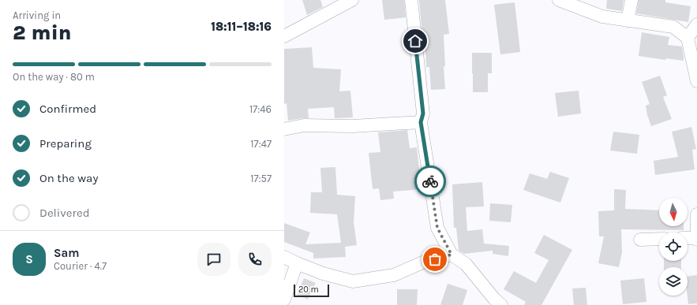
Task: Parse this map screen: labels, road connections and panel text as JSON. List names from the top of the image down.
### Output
{
  "scale_bar": "20 m",
  "north": "bottom",
  "page": {
    "heading": ["2 min", "Arriving in", "18:11–18:16"],
    "panel": ["Sam", "Courier · 4.7"],
    "bar": "On the way · 80 m",
    "list": [
      ["Confirmed", "17:46"],
      ["Preparing", "17:47"],
      ["On the way", "17:57"],
      "Delivered"
    ],
    "round": "S",
    "scale": "20 m"
  }
}
